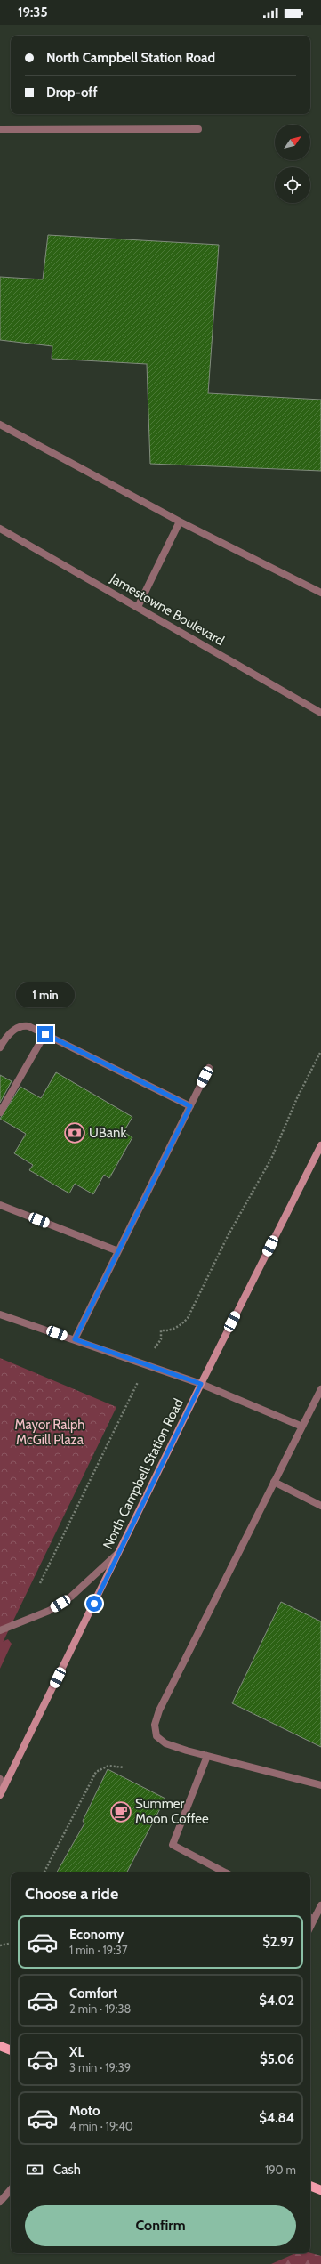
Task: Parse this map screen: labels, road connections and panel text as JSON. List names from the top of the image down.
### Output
{
  "streets": {
    "main road": ["North Campbell Station Road"],
    "street": ["Jamestowne Boulevard"]
  },
  "parks": ["Mayor Ralph McGill Plaza"],
  "places": {
    "bank": ["UBank"],
    "cafe": ["Summer Moon Coffee"]
  },
  "north": "top right",
  "page": {
    "status": "19:35",
    "banner": ["North Campbell Station Road", "Drop-off"],
    "bubble": "1 min",
    "heading": "Choose a ride",
    "list": [
      {
        "name": "Economy",
        "note": "1 min · 19:37",
        "value": "$2.97"
      },
      {
        "name": "Comfort",
        "note": "2 min · 19:38",
        "value": "$4.02"
      },
      {
        "name": "XL",
        "note": "3 min · 19:39",
        "value": "$5.06"
      },
      {
        "name": "Moto",
        "note": "4 min · 19:40",
        "value": "$4.84"
      }
    ],
    "pay": ["Cash", "190 m"],
    "buttons": "Confirm"
  }
}
